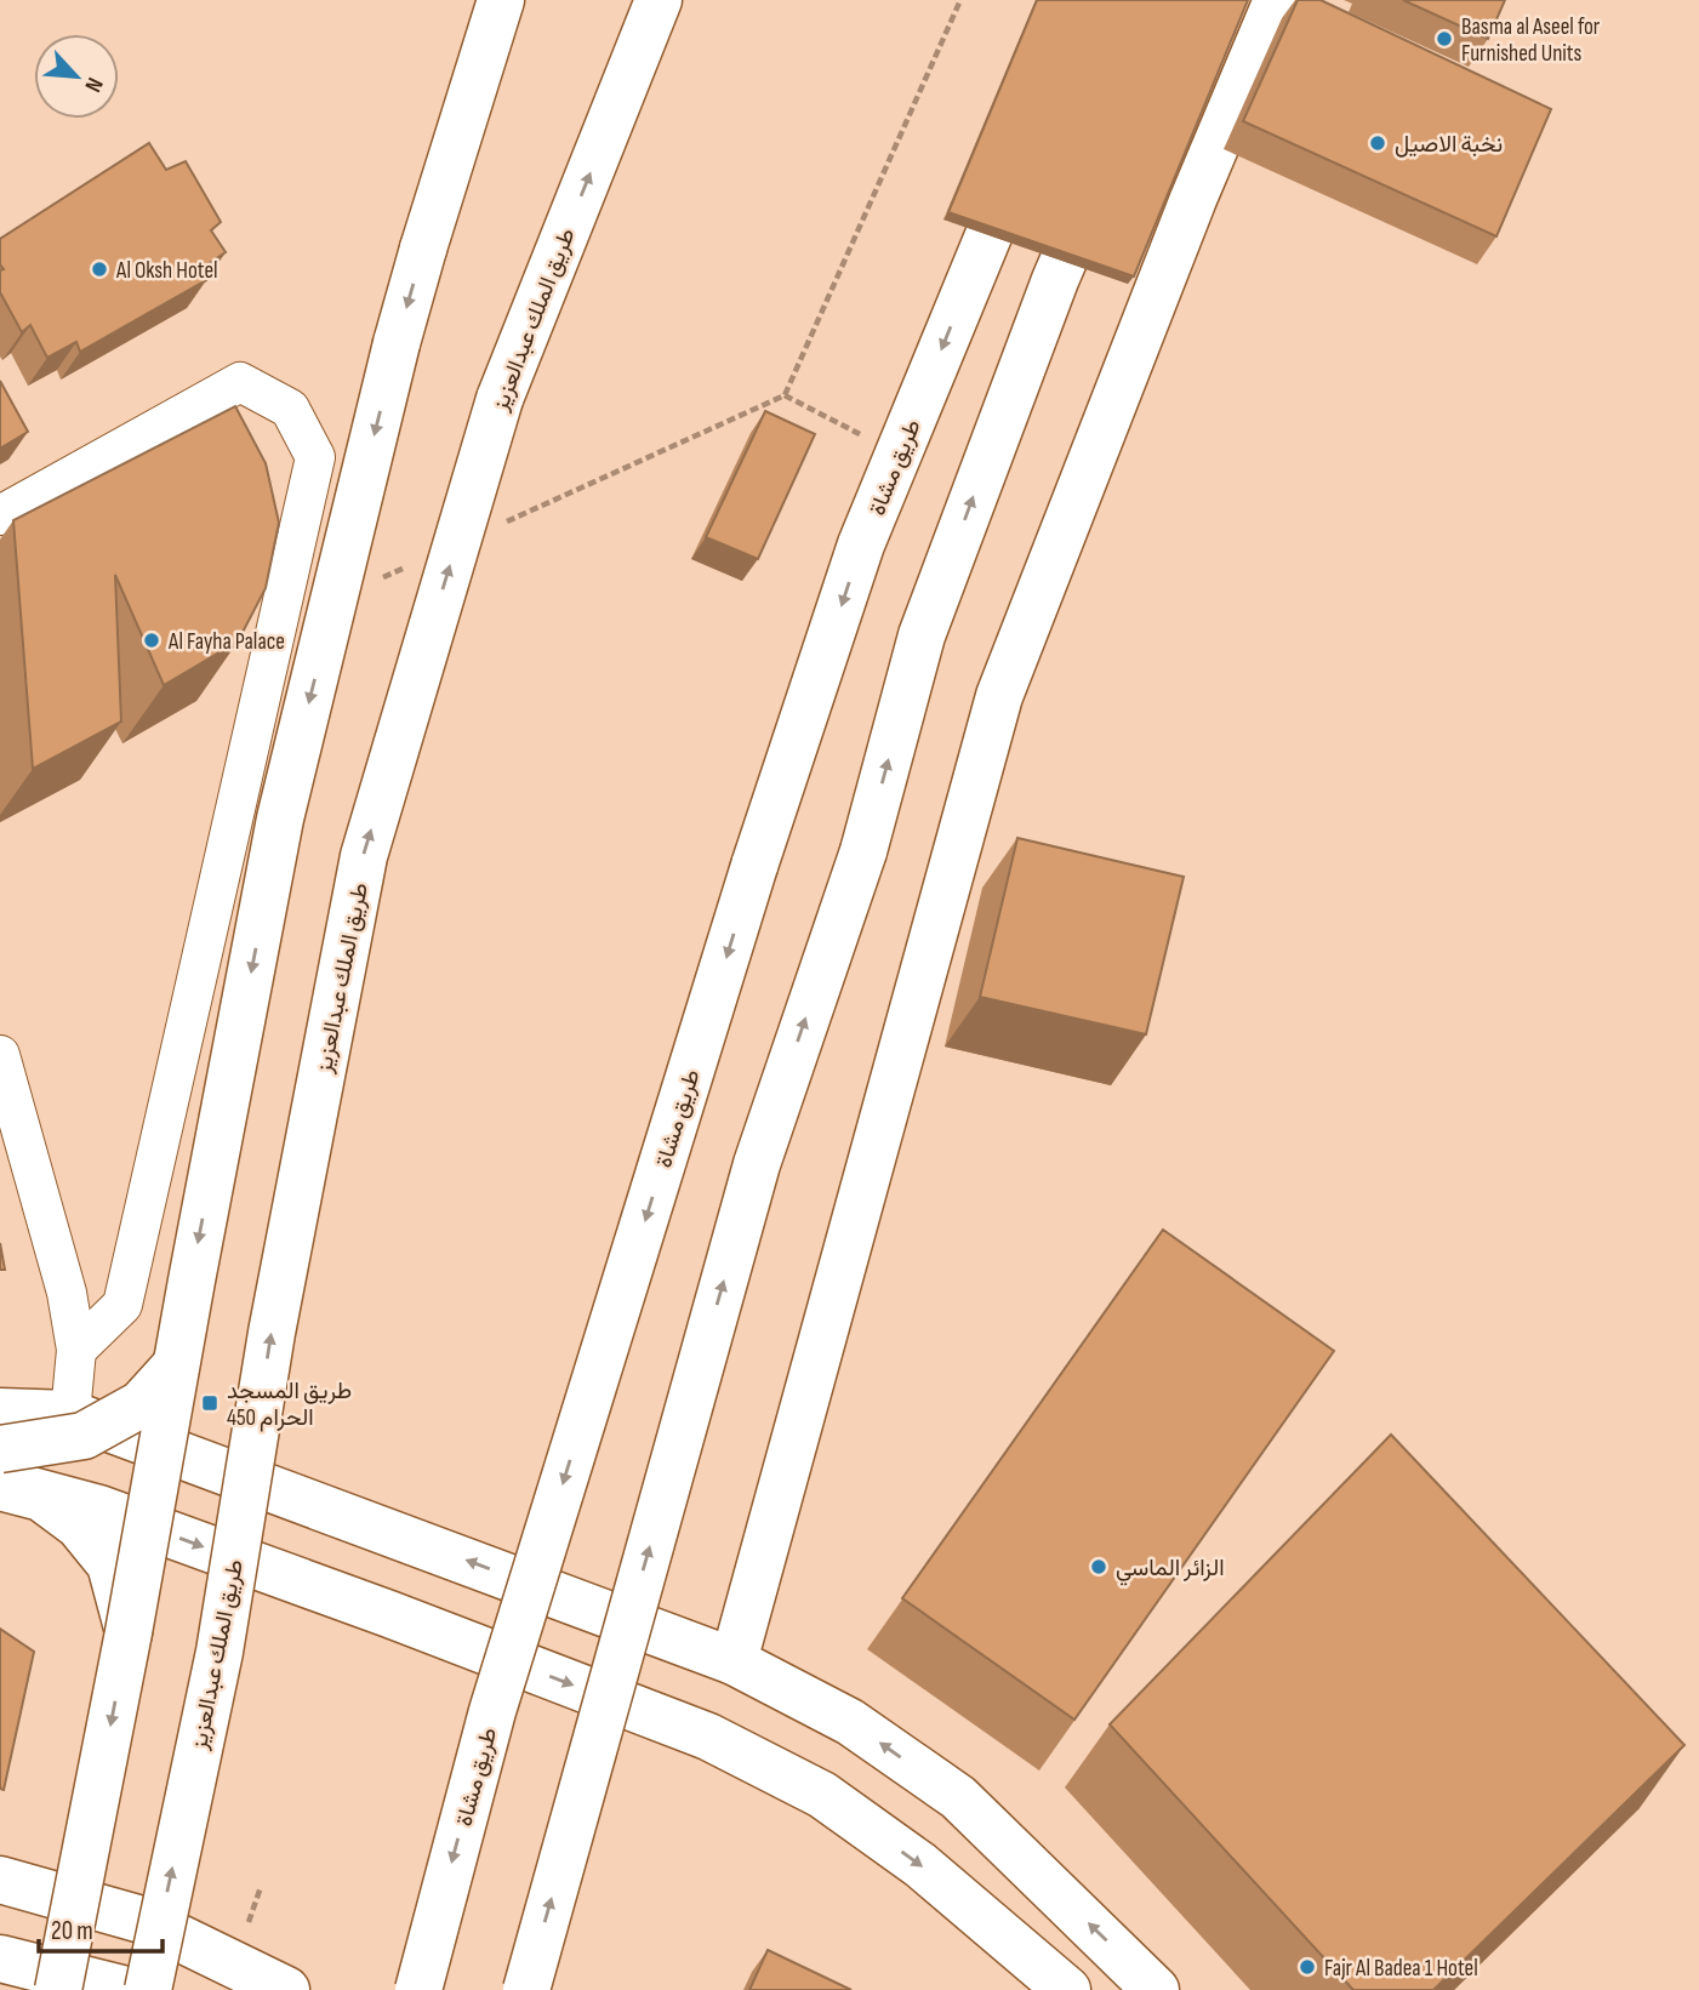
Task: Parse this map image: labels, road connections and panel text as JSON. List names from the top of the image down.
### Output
{
  "streets": {
    "main road": ["طريق الملك عبدالعزيز", "طريق مشاة"]
  },
  "places": {
    "other": [
      "Basma al Aseel for Furnished Units",
      "نخبة الاصيل",
      "Al Oksh Hotel",
      "Al Fayha Palace",
      "الزائر الماسي",
      "Fajr Al Badea 1 Hotel"
    ],
    "transit": ["طريق المسجد الحرام 450"]
  },
  "scale_bar": "20 m",
  "north": "bottom right"
}
